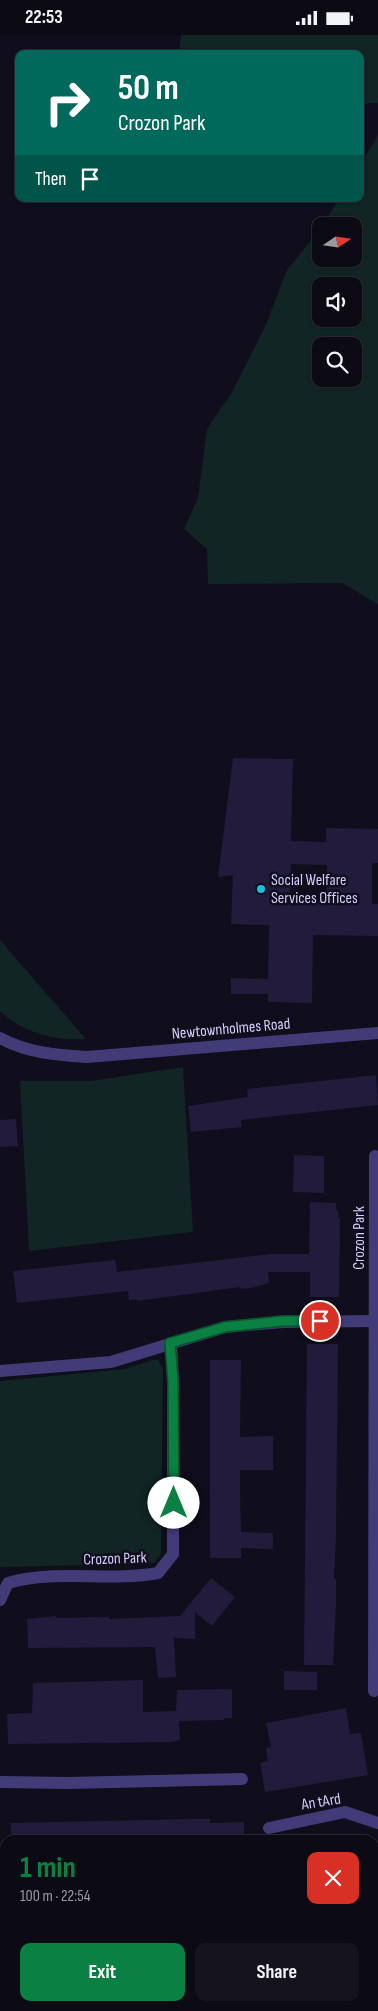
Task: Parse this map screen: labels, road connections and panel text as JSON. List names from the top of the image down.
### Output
{
  "streets": {
    "street": ["Newtownholmes Road", "Crozon Park", "An tArd"]
  },
  "places": ["Social Welfare Services Offices"],
  "north": "right",
  "page": {
    "status": "22:53",
    "turn": ["50 m", "Crozon Park"],
    "then": "Then",
    "heading": ["1 min", "100 m · 22:54"],
    "buttons": ["Exit", "Share"]
  }
}
